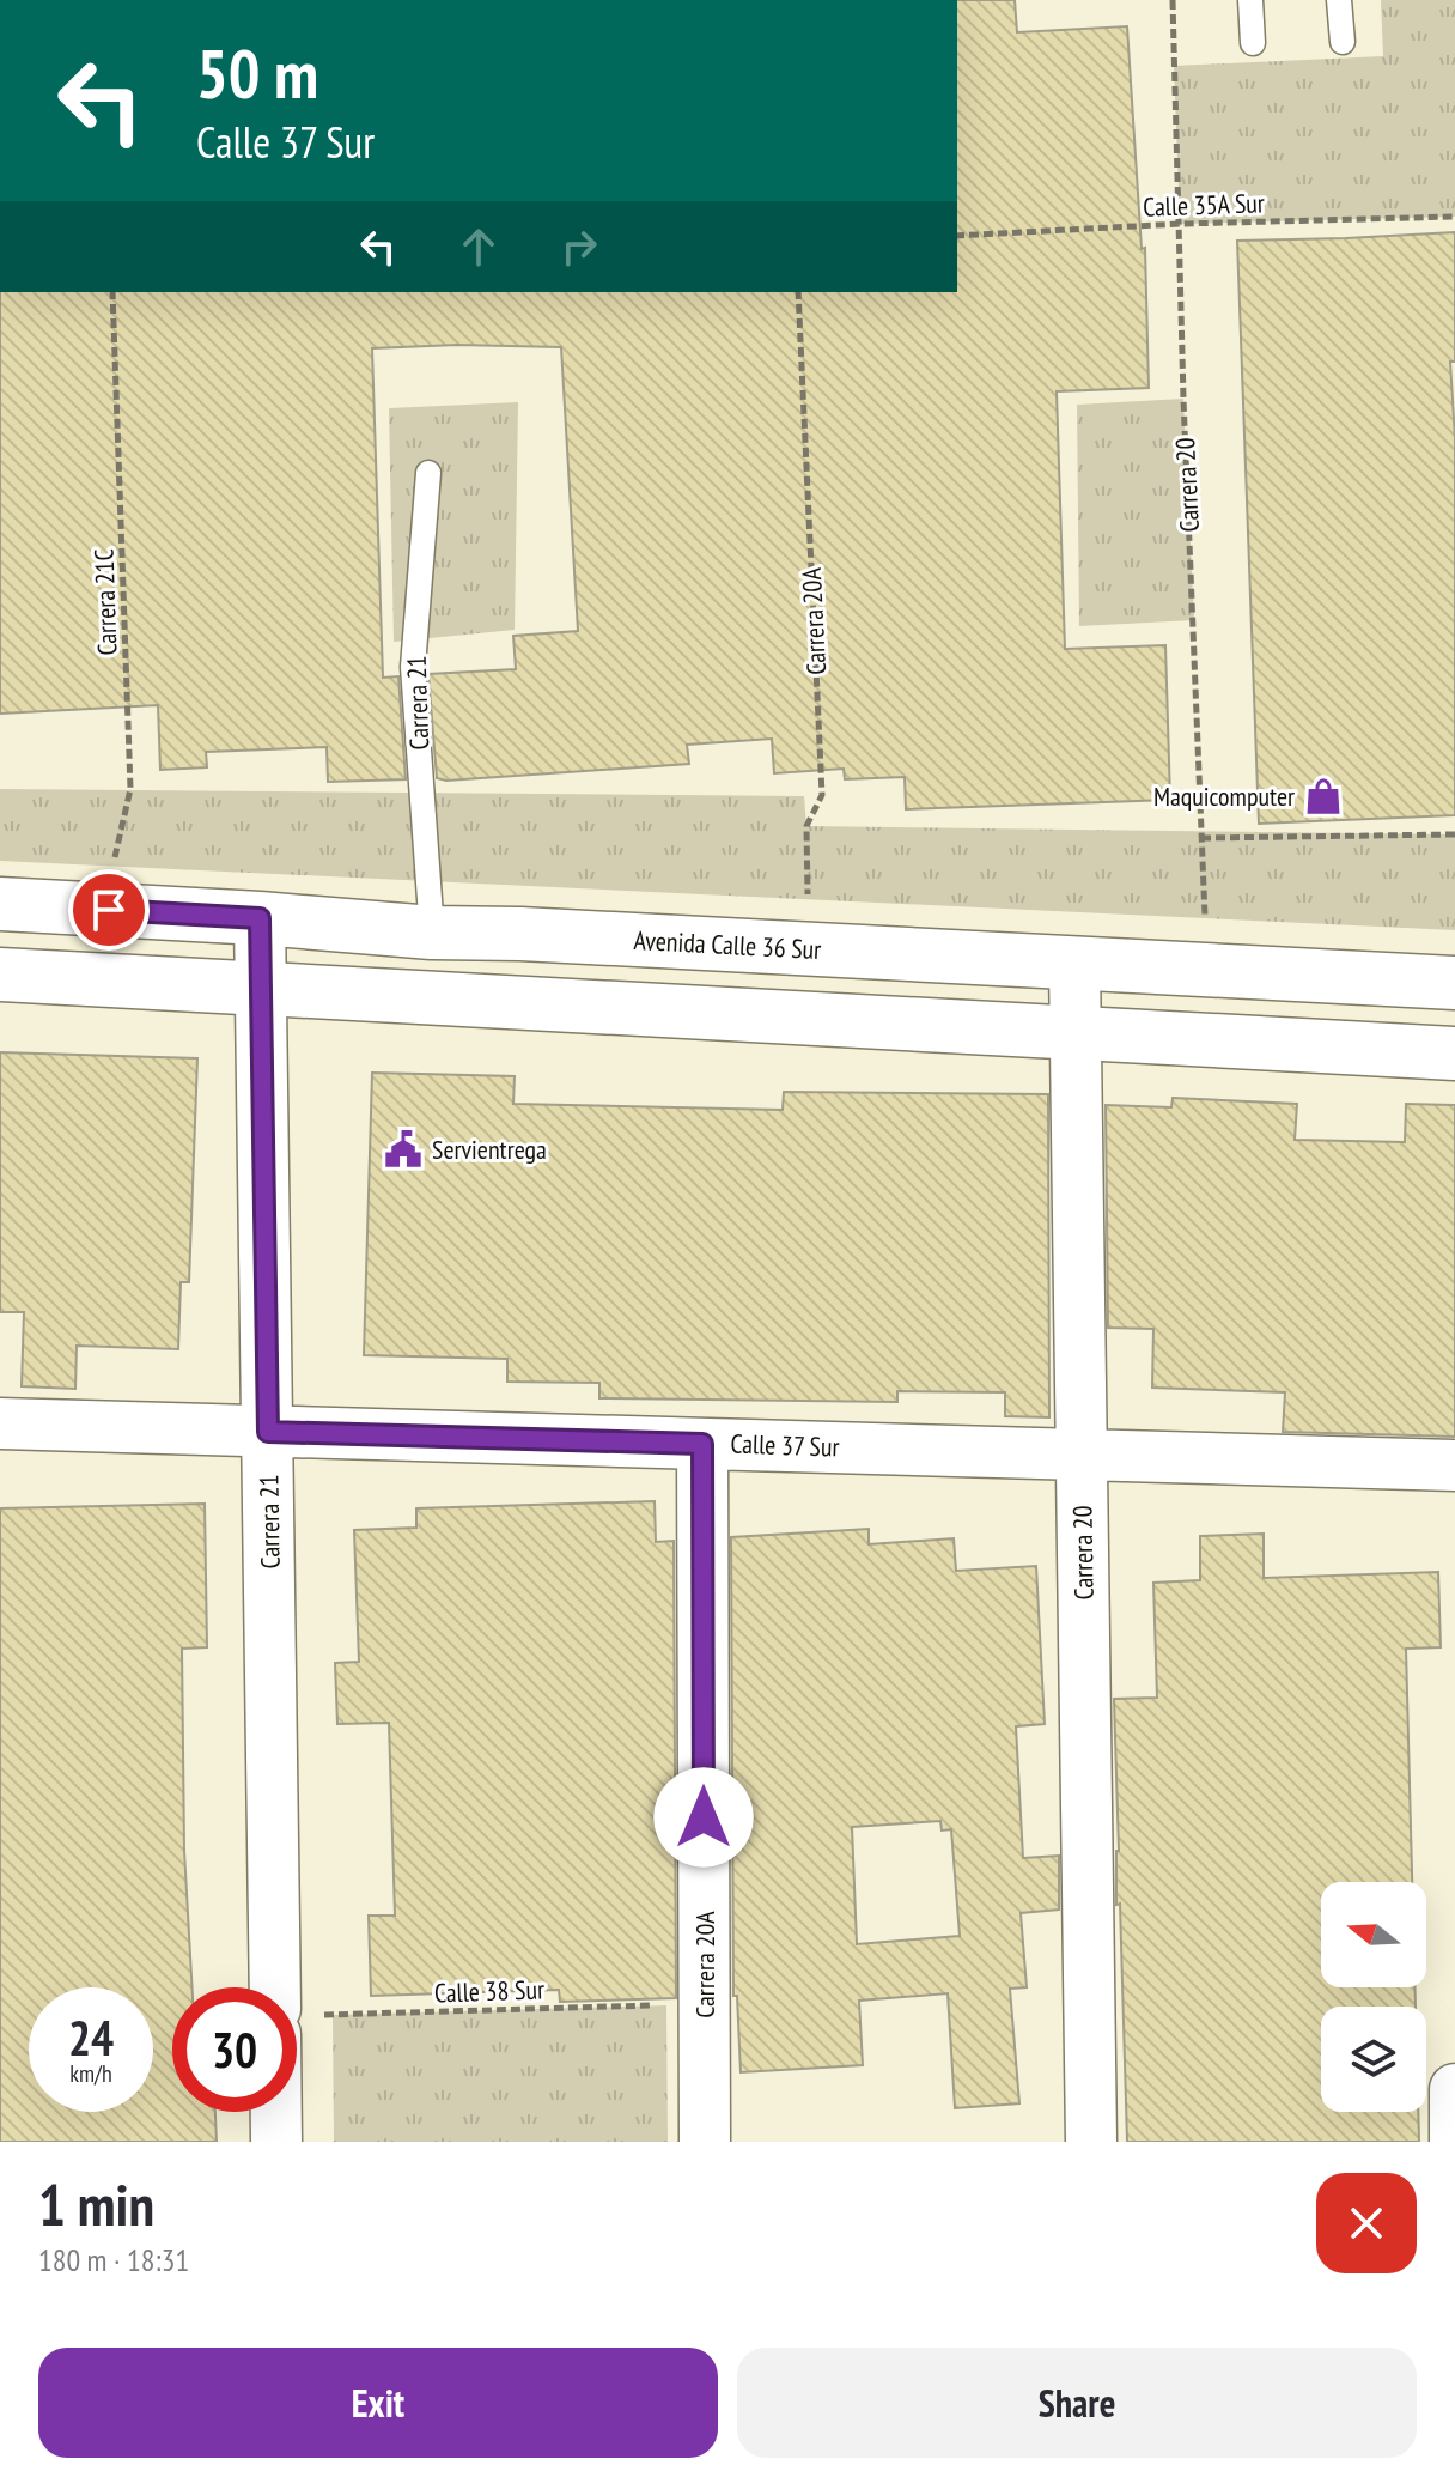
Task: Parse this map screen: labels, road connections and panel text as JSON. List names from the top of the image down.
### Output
{
  "streets": {
    "main road": ["Avenida Calle 36 Sur"],
    "street": [
      "Carrera 20",
      "Carrera 20A",
      "Carrera 21",
      "Calle 37 Sur"
    ],
    "path": ["Calle 35A Sur", "Carrera 21C", "Calle 38 Sur"]
  },
  "crossings": [
    ["Calle 35A Sur", "Carrera 20"],
    ["Carrera 20", "Avenida Calle 36 Sur"],
    ["Carrera 20", "Calle 37 Sur"],
    ["Carrera 21C", "Avenida Calle 36 Sur"],
    ["Carrera 20A", "Avenida Calle 36 Sur"],
    ["Carrera 20A", "Calle 37 Sur"],
    ["Carrera 20A", "Calle 38 Sur"],
    ["Carrera 21", "Avenida Calle 36 Sur"],
    ["Carrera 21", "Calle 37 Sur"]
  ],
  "places": {
    "shop": ["Maquicomputer"],
    "public building": ["Servientrega"]
  },
  "north": "left",
  "page": {
    "turn": ["50 m", "Calle 37 Sur"],
    "speed": "24 km/h",
    "limit": "30",
    "heading": ["1 min", "180 m · 18:31"],
    "buttons": ["Exit", "Share"]
  }
}
